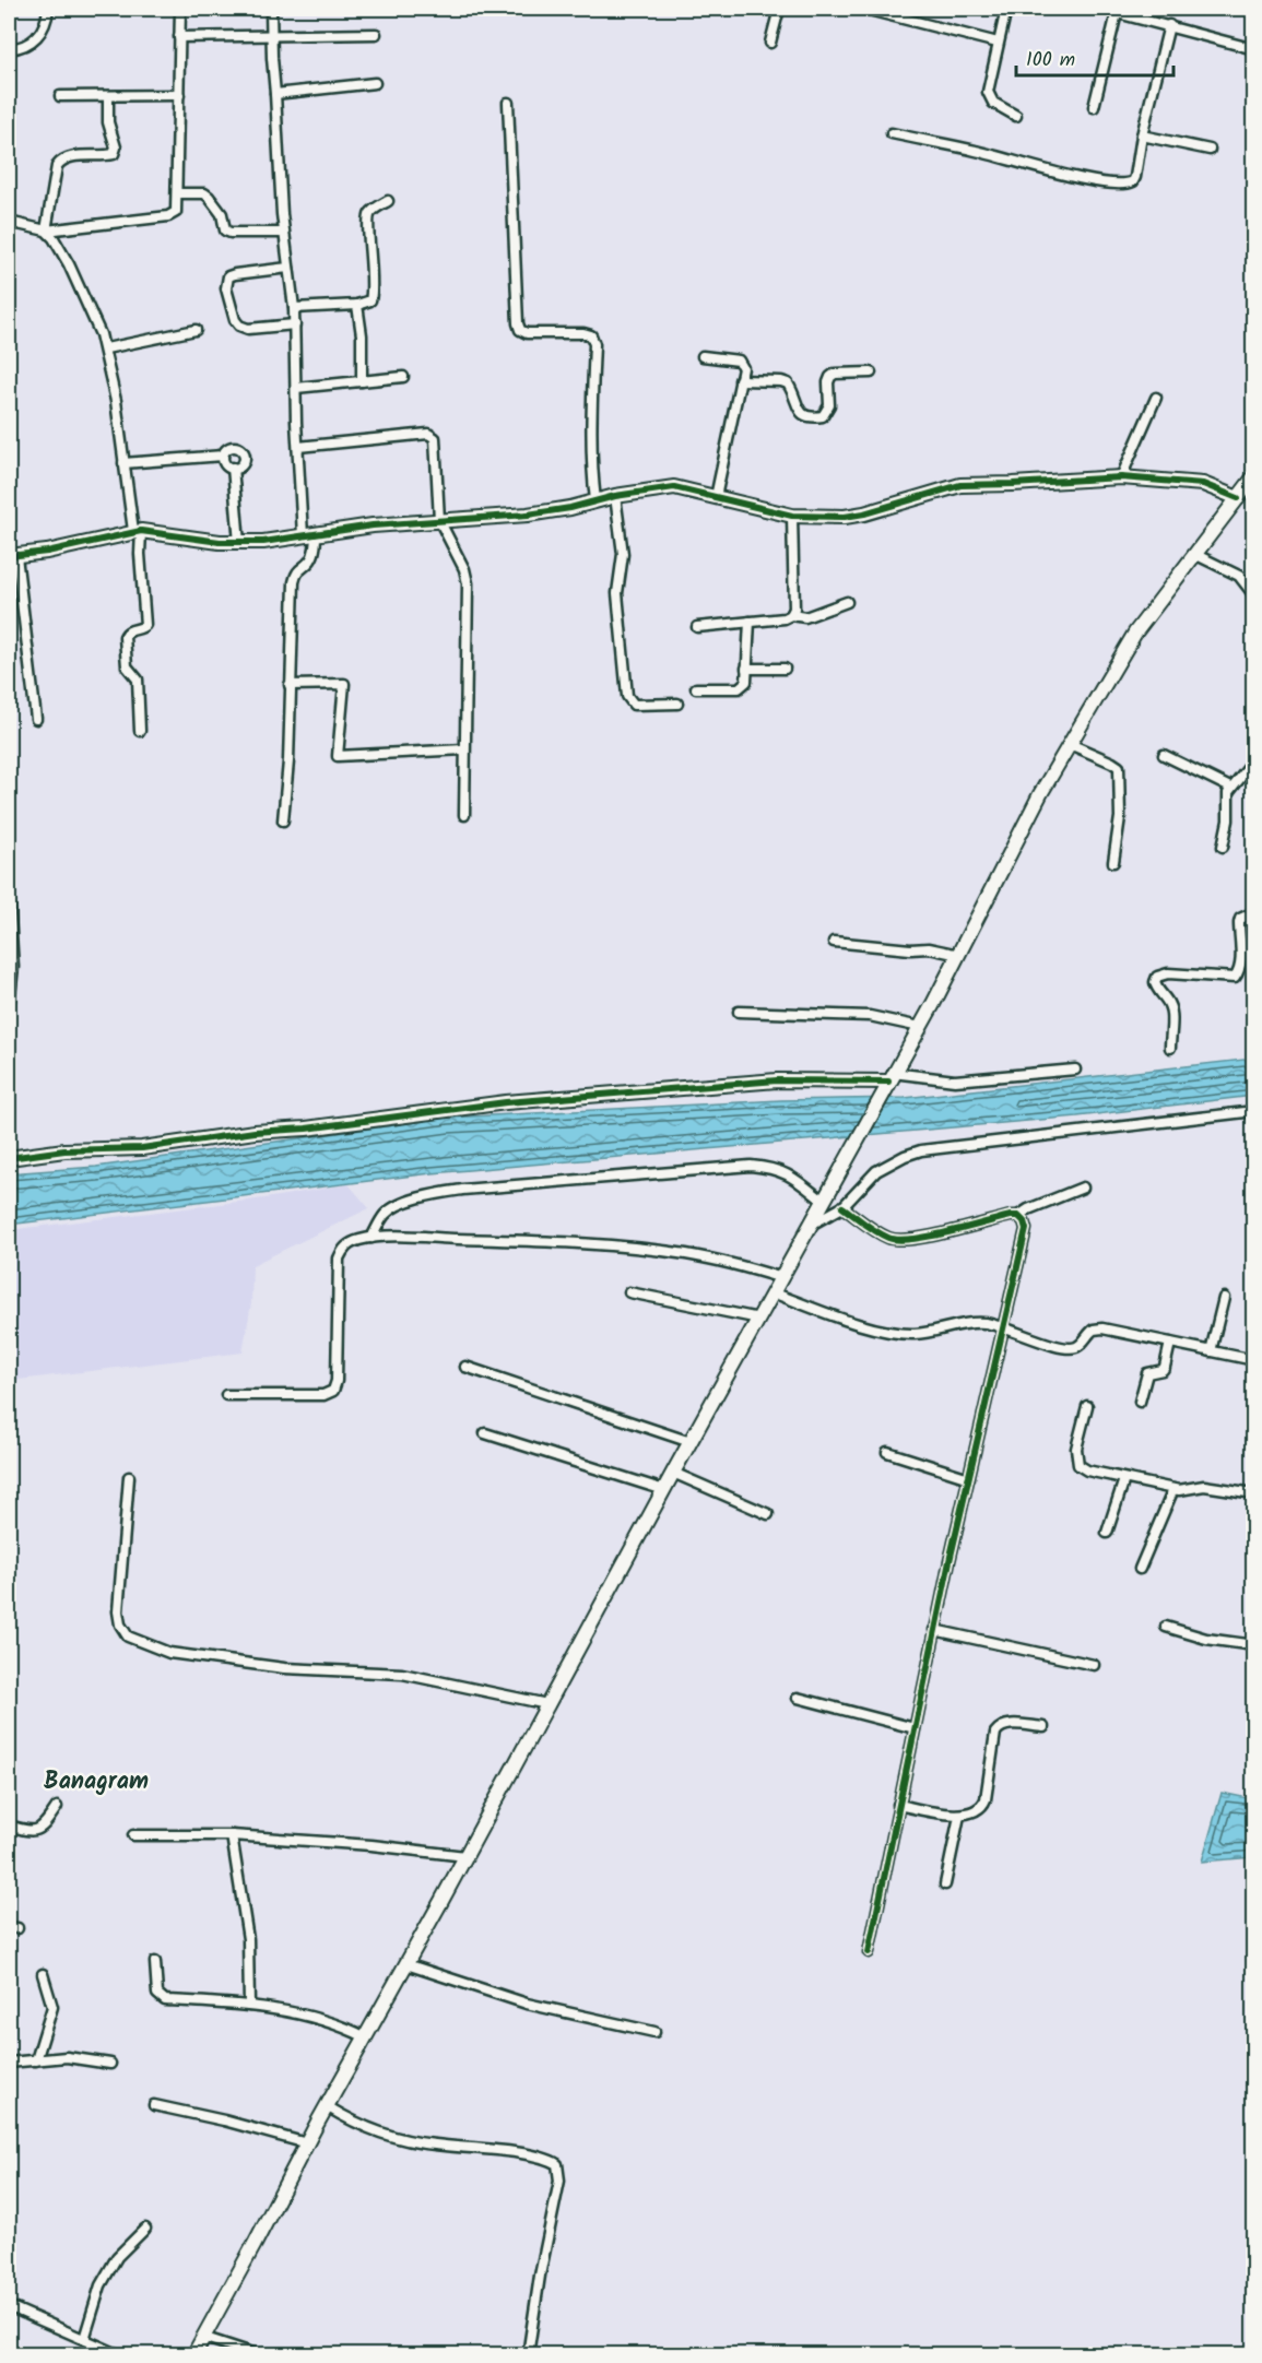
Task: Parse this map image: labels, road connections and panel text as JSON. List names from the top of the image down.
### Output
{
  "districts": ["Banagram"],
  "scale_bar": "100 m"
}
